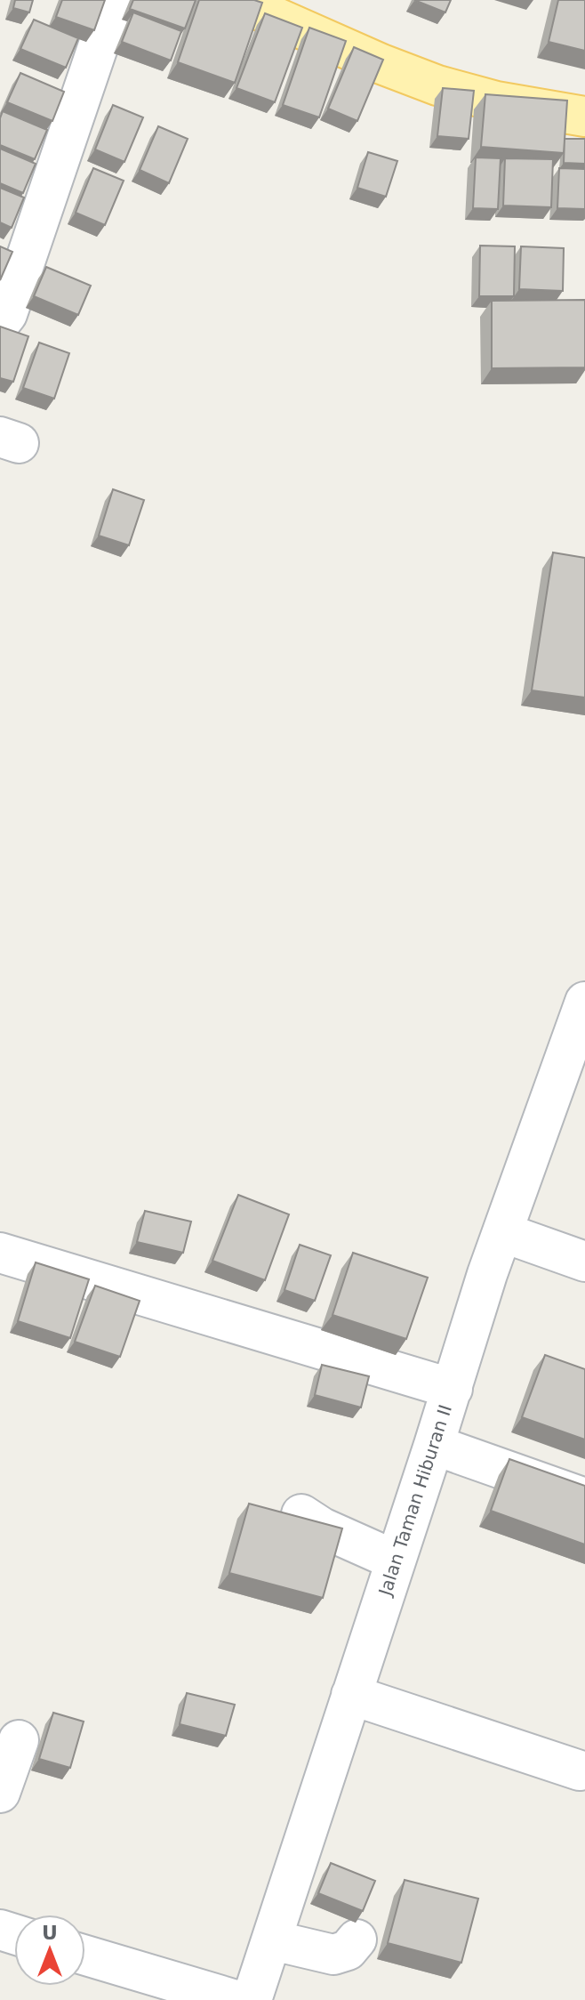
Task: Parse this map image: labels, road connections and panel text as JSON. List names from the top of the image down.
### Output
{
  "streets": {
    "street": ["Jalan Taman Hiburan II"]
  },
  "north": "top"
}
